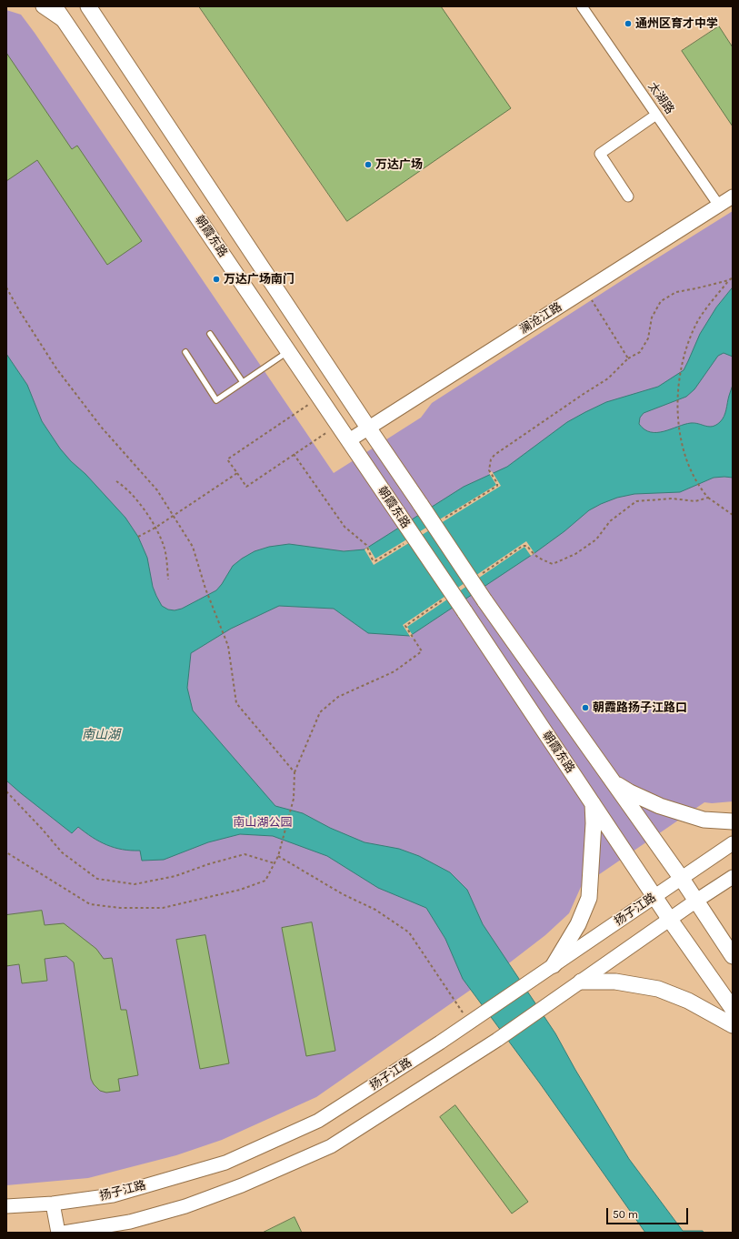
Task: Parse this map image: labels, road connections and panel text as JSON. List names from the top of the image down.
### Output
{
  "streets": {
    "main road": ["朝霞东路", "澜沧江路", "扬子江路"],
    "street": ["太湖路"]
  },
  "crossings": [
    ["太湖路", "澜沧江路"],
    ["朝霞东路", "澜沧江路"],
    ["朝霞东路", "扬子江路"]
  ],
  "water": ["南山湖"],
  "parks": ["南山湖公园"],
  "places": [
    "通州区育才中学",
    "万达广场",
    "万达广场南门",
    "朝霞路扬子江路口"
  ],
  "scale_bar": "50 m"
}
